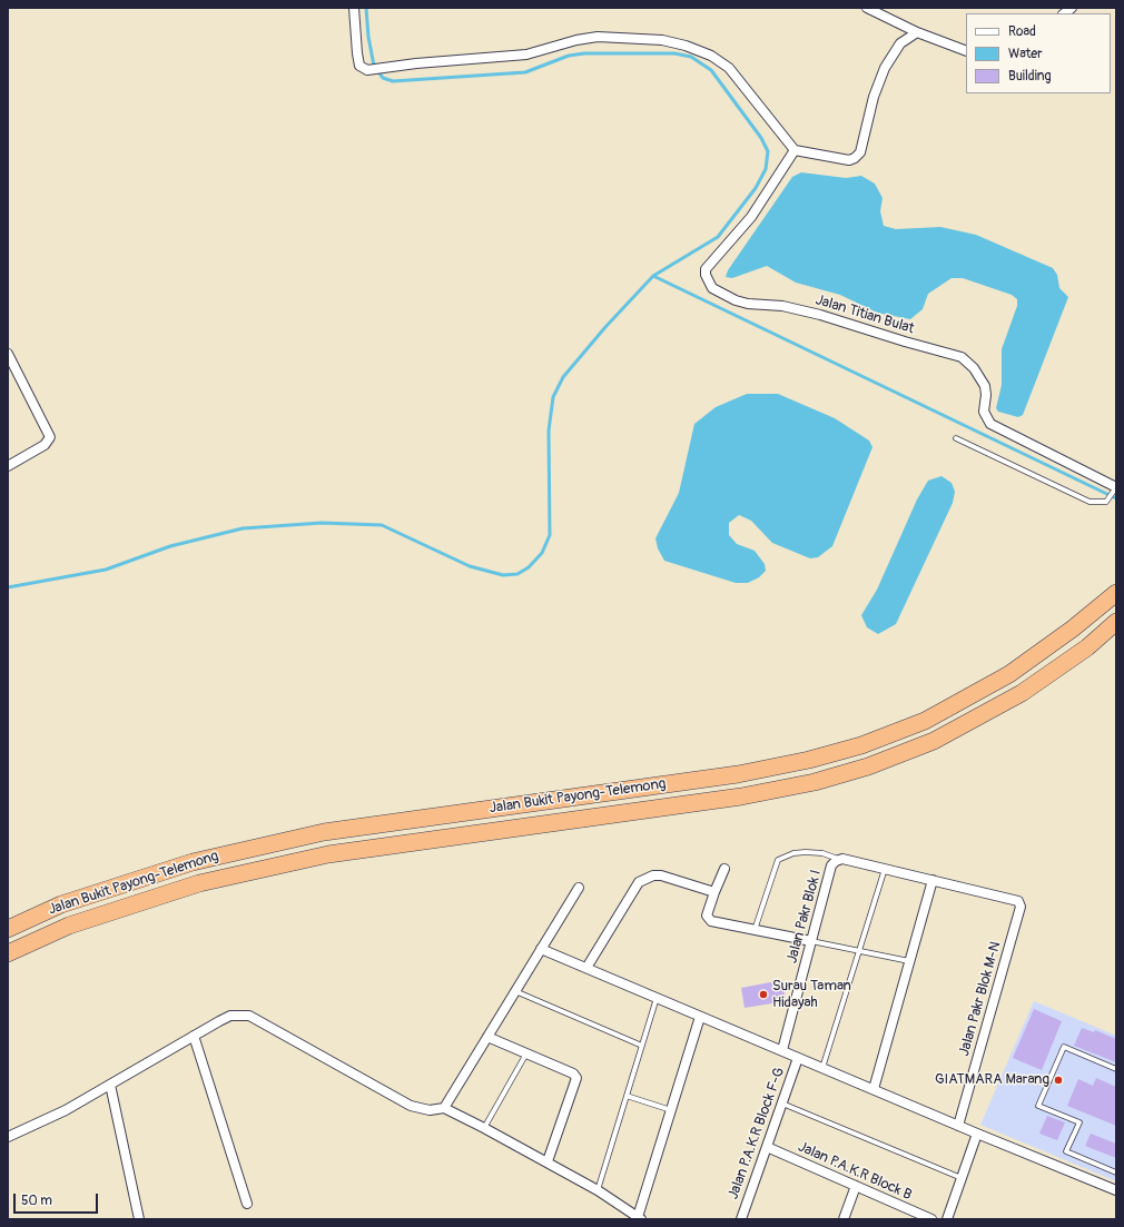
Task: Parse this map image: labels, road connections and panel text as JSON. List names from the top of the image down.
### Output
{
  "streets": {
    "highway": ["Jalan Bukit Payong-Telemong"],
    "street": [
      "Jalan Titian Bulat",
      "Jalan Pakr Blok I",
      "Jalan Pakr Blok M-N",
      "Jalan P.A.K.R Block F-G",
      "Jalan P.A.K.R Block B"
    ]
  },
  "crossings": [
    ["Jalan P.A.K.R Block F-G", "Jalan P.A.K.R Block B"]
  ],
  "places": ["Surau Taman Hidayah", "GIATMARA Marang"],
  "legend": ["Road", "Water", "Building"],
  "scale_bar": "50 m"
}
